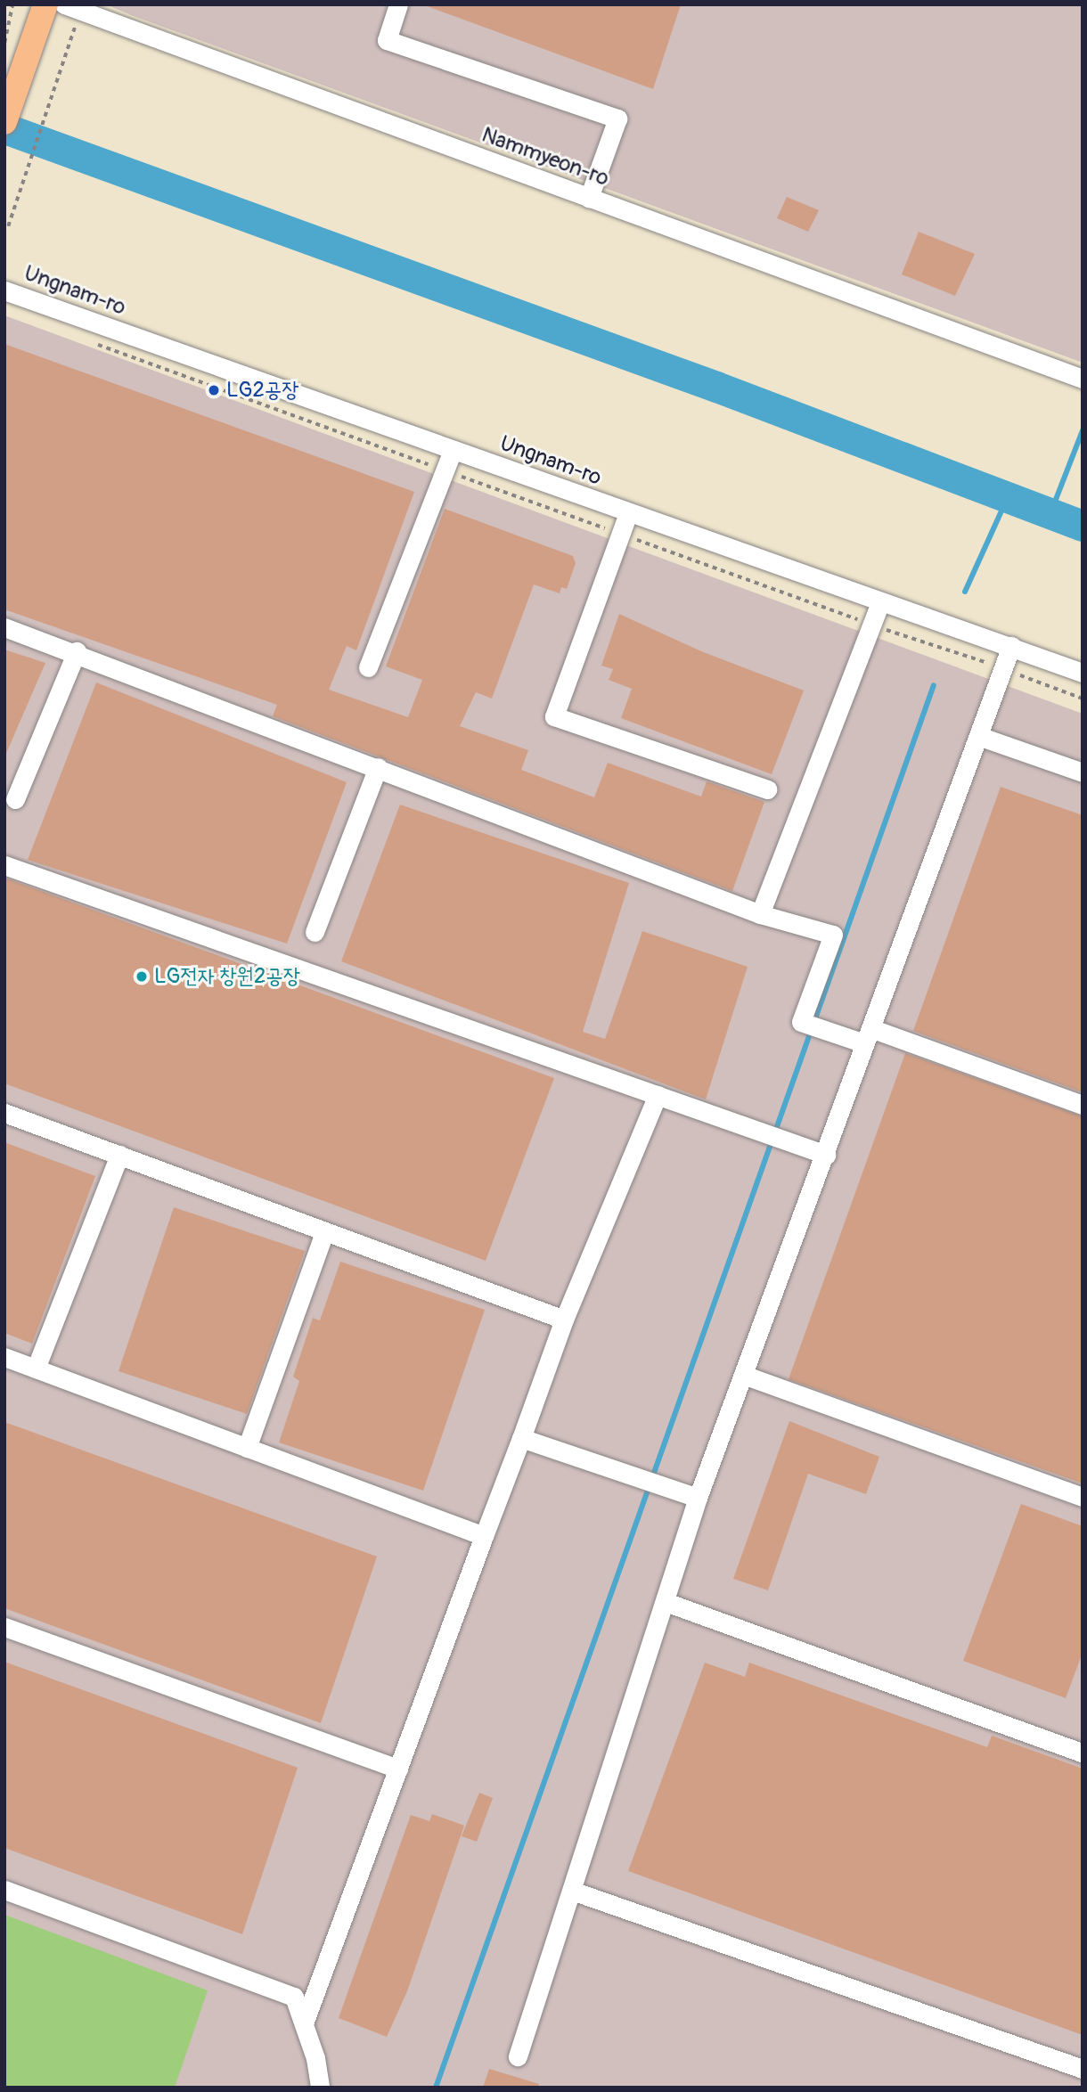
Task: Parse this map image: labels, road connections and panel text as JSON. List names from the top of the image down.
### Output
{
  "streets": {
    "street": ["Nammyeon-ro", "Ungnam-ro"]
  },
  "places": ["LG2공장", "LG전자 창원2공장"]
}
